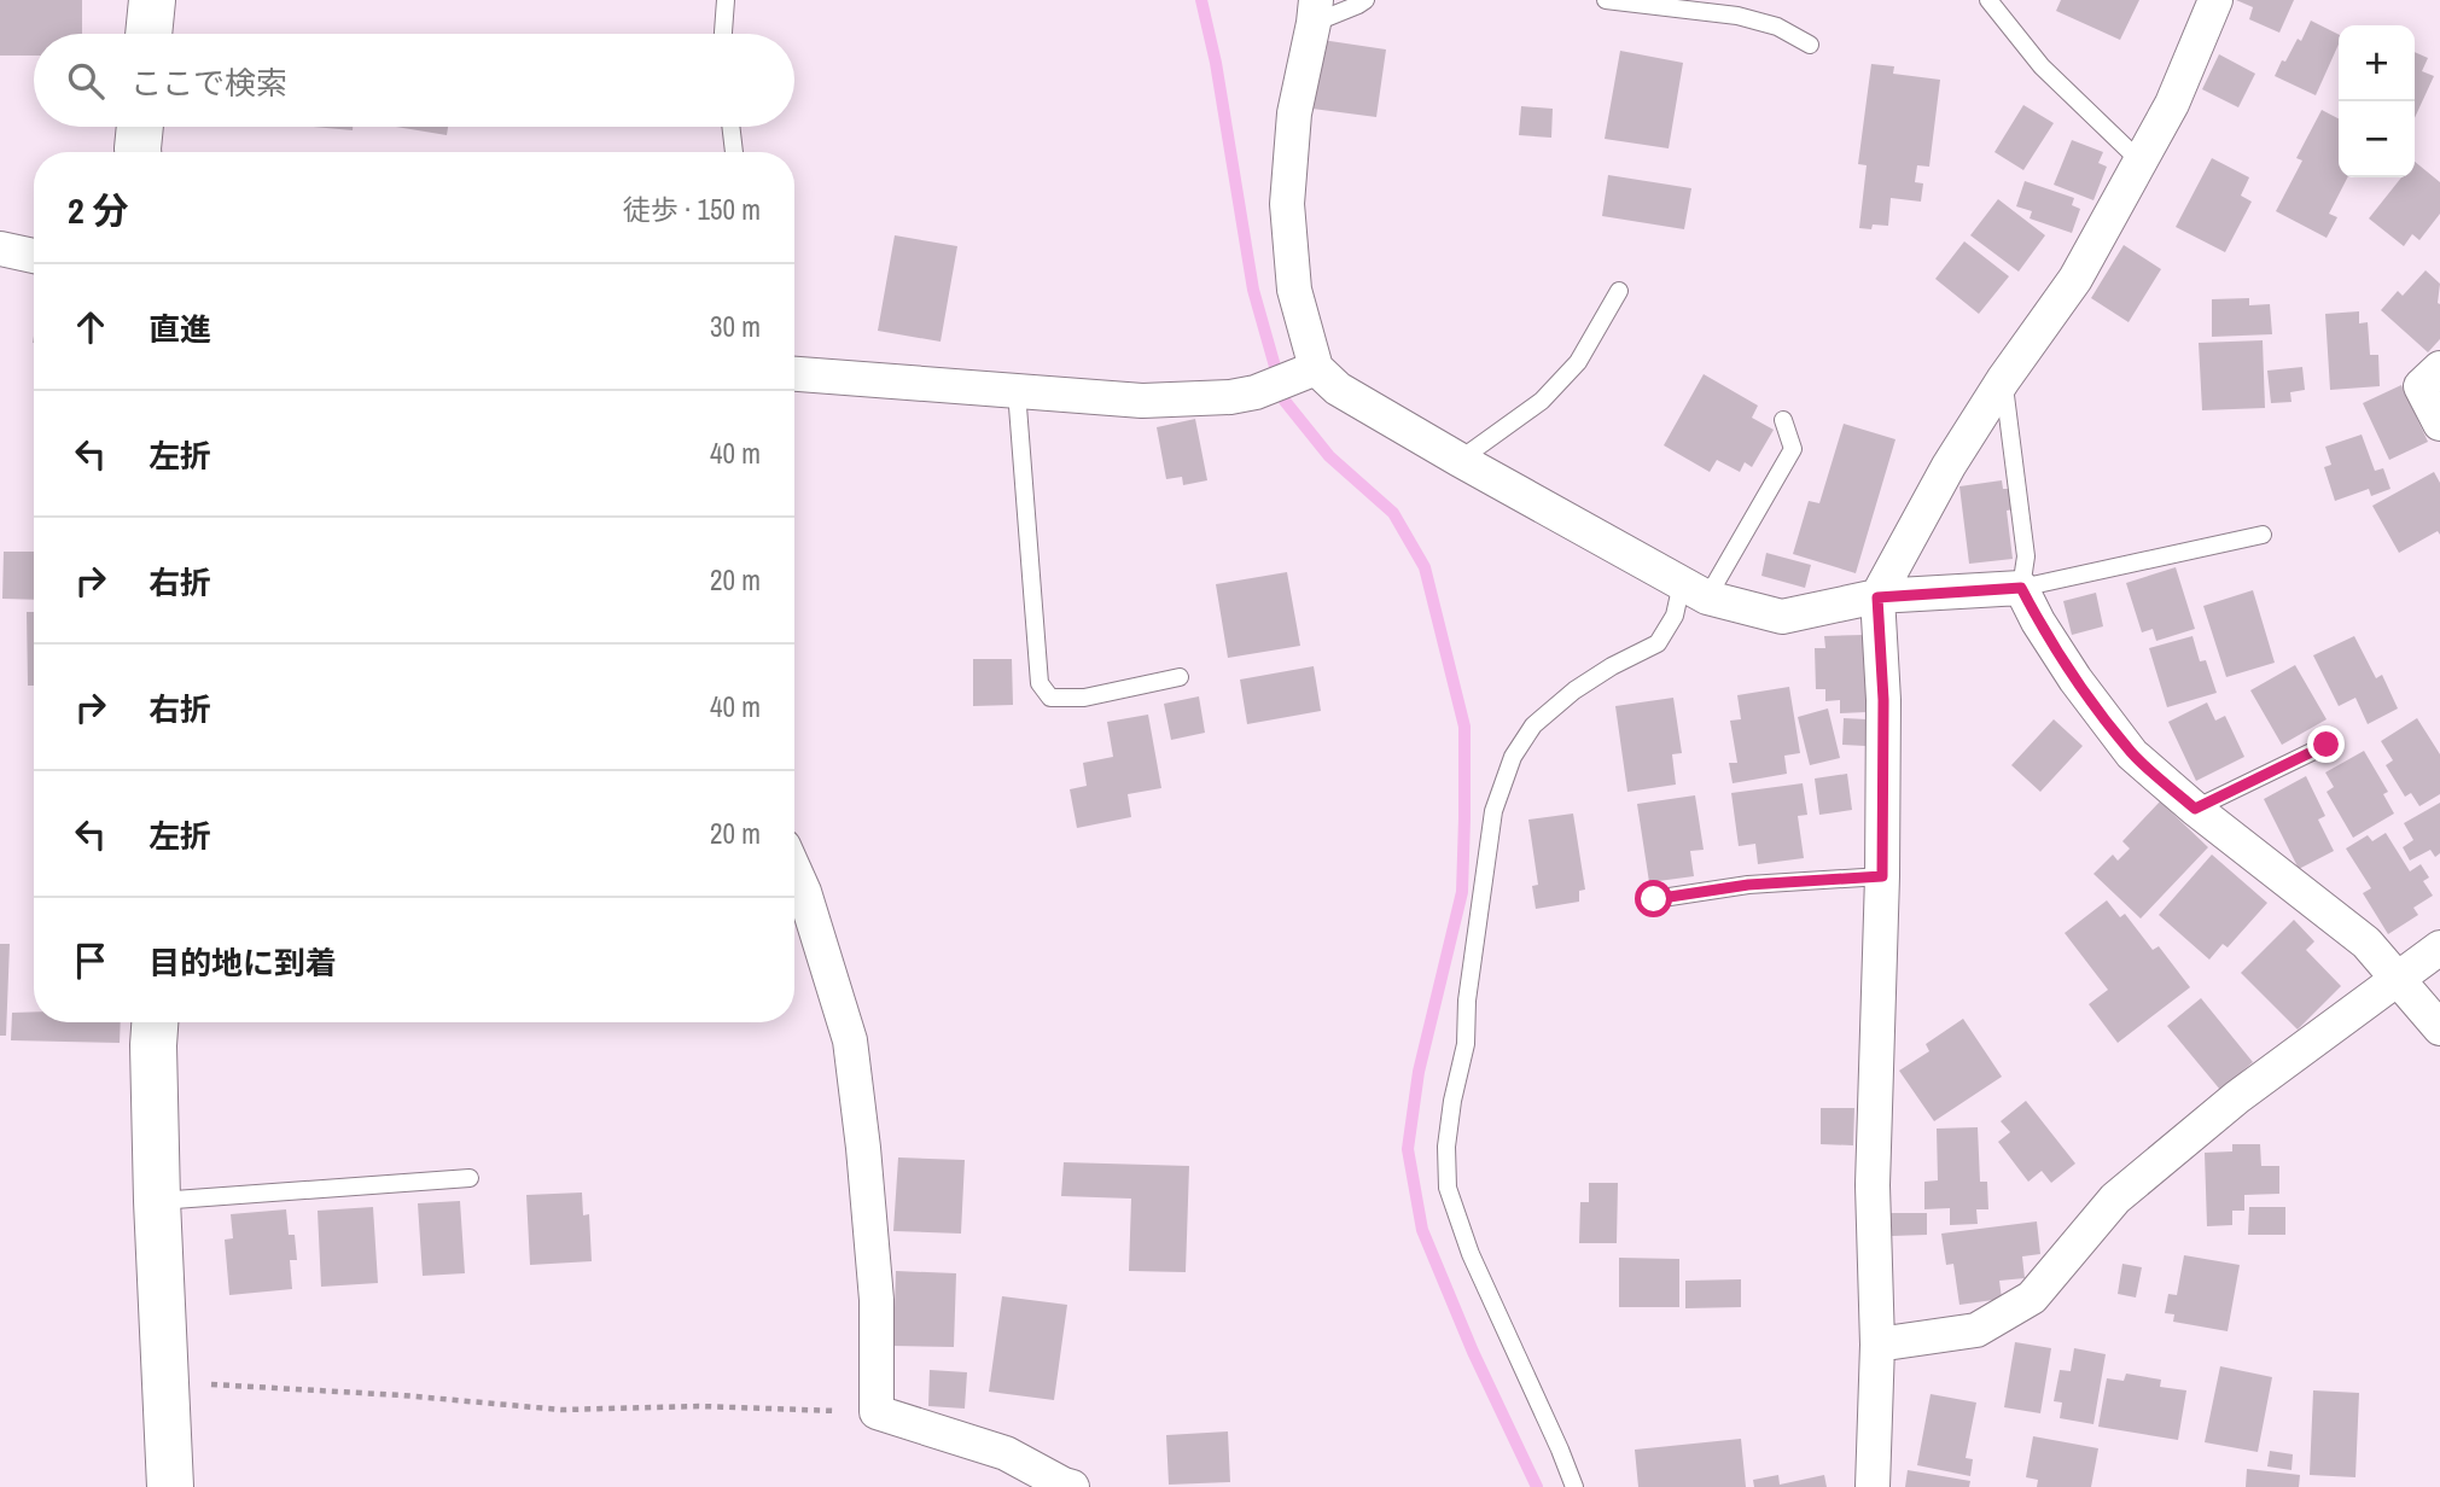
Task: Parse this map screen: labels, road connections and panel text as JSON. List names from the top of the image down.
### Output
{
  "page": {
    "map_buttons": ["+", "−"],
    "search": "ここで検索",
    "heading": ["2 分", "徒歩 · 150 m"],
    "list": [
      ["直進", "30 m"],
      ["左折", "40 m"],
      ["右折", "20 m"],
      ["右折", "40 m"],
      ["左折", "20 m"],
      "目的地に到着"
    ]
  }
}
